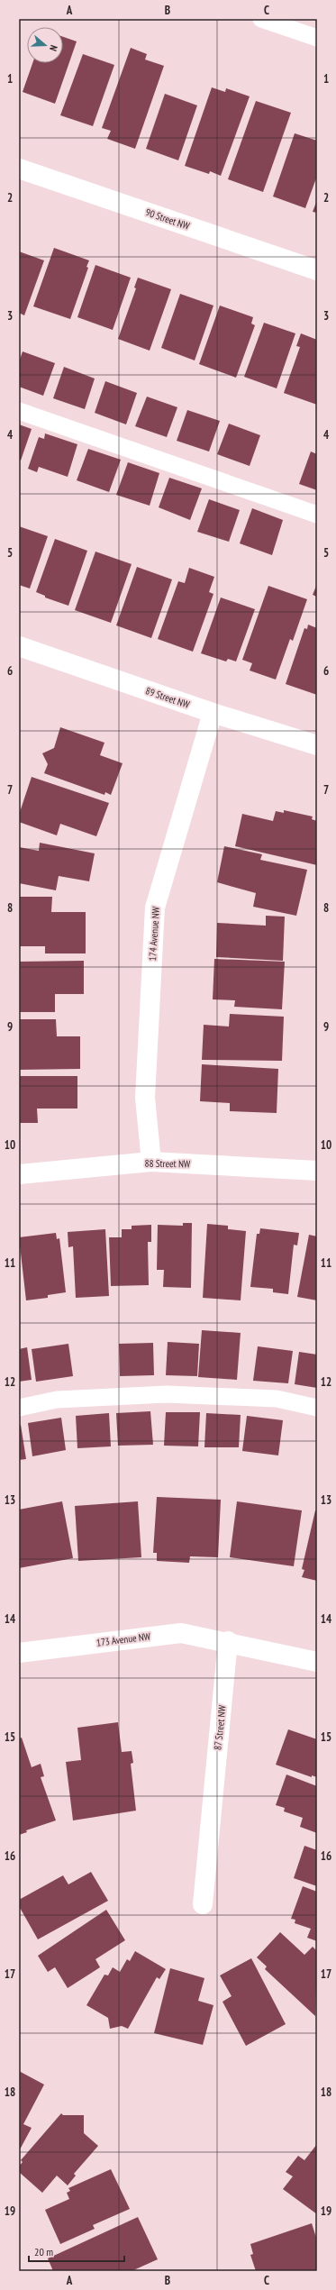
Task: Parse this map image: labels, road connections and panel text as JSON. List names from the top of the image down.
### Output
{
  "streets": {
    "street": [
      "90 Street NW",
      "89 Street NW",
      "174 Avenue NW",
      "88 Street NW",
      "173 Avenue NW",
      "87 Street NW"
    ]
  },
  "crossings": [
    ["89 Street NW", "174 Avenue NW"],
    ["174 Avenue NW", "88 Street NW"],
    ["173 Avenue NW", "87 Street NW"]
  ],
  "scale_bar": "20 m",
  "north": "right",
  "grid": {
    "columns": ["A", "B", "C"],
    "rows": [
      "1",
      "2",
      "3",
      "4",
      "5",
      "6",
      "7",
      "8",
      "9",
      "10",
      "11",
      "12",
      "13",
      "14",
      "15",
      "16",
      "17",
      "18",
      "19"
    ]
  }
}
